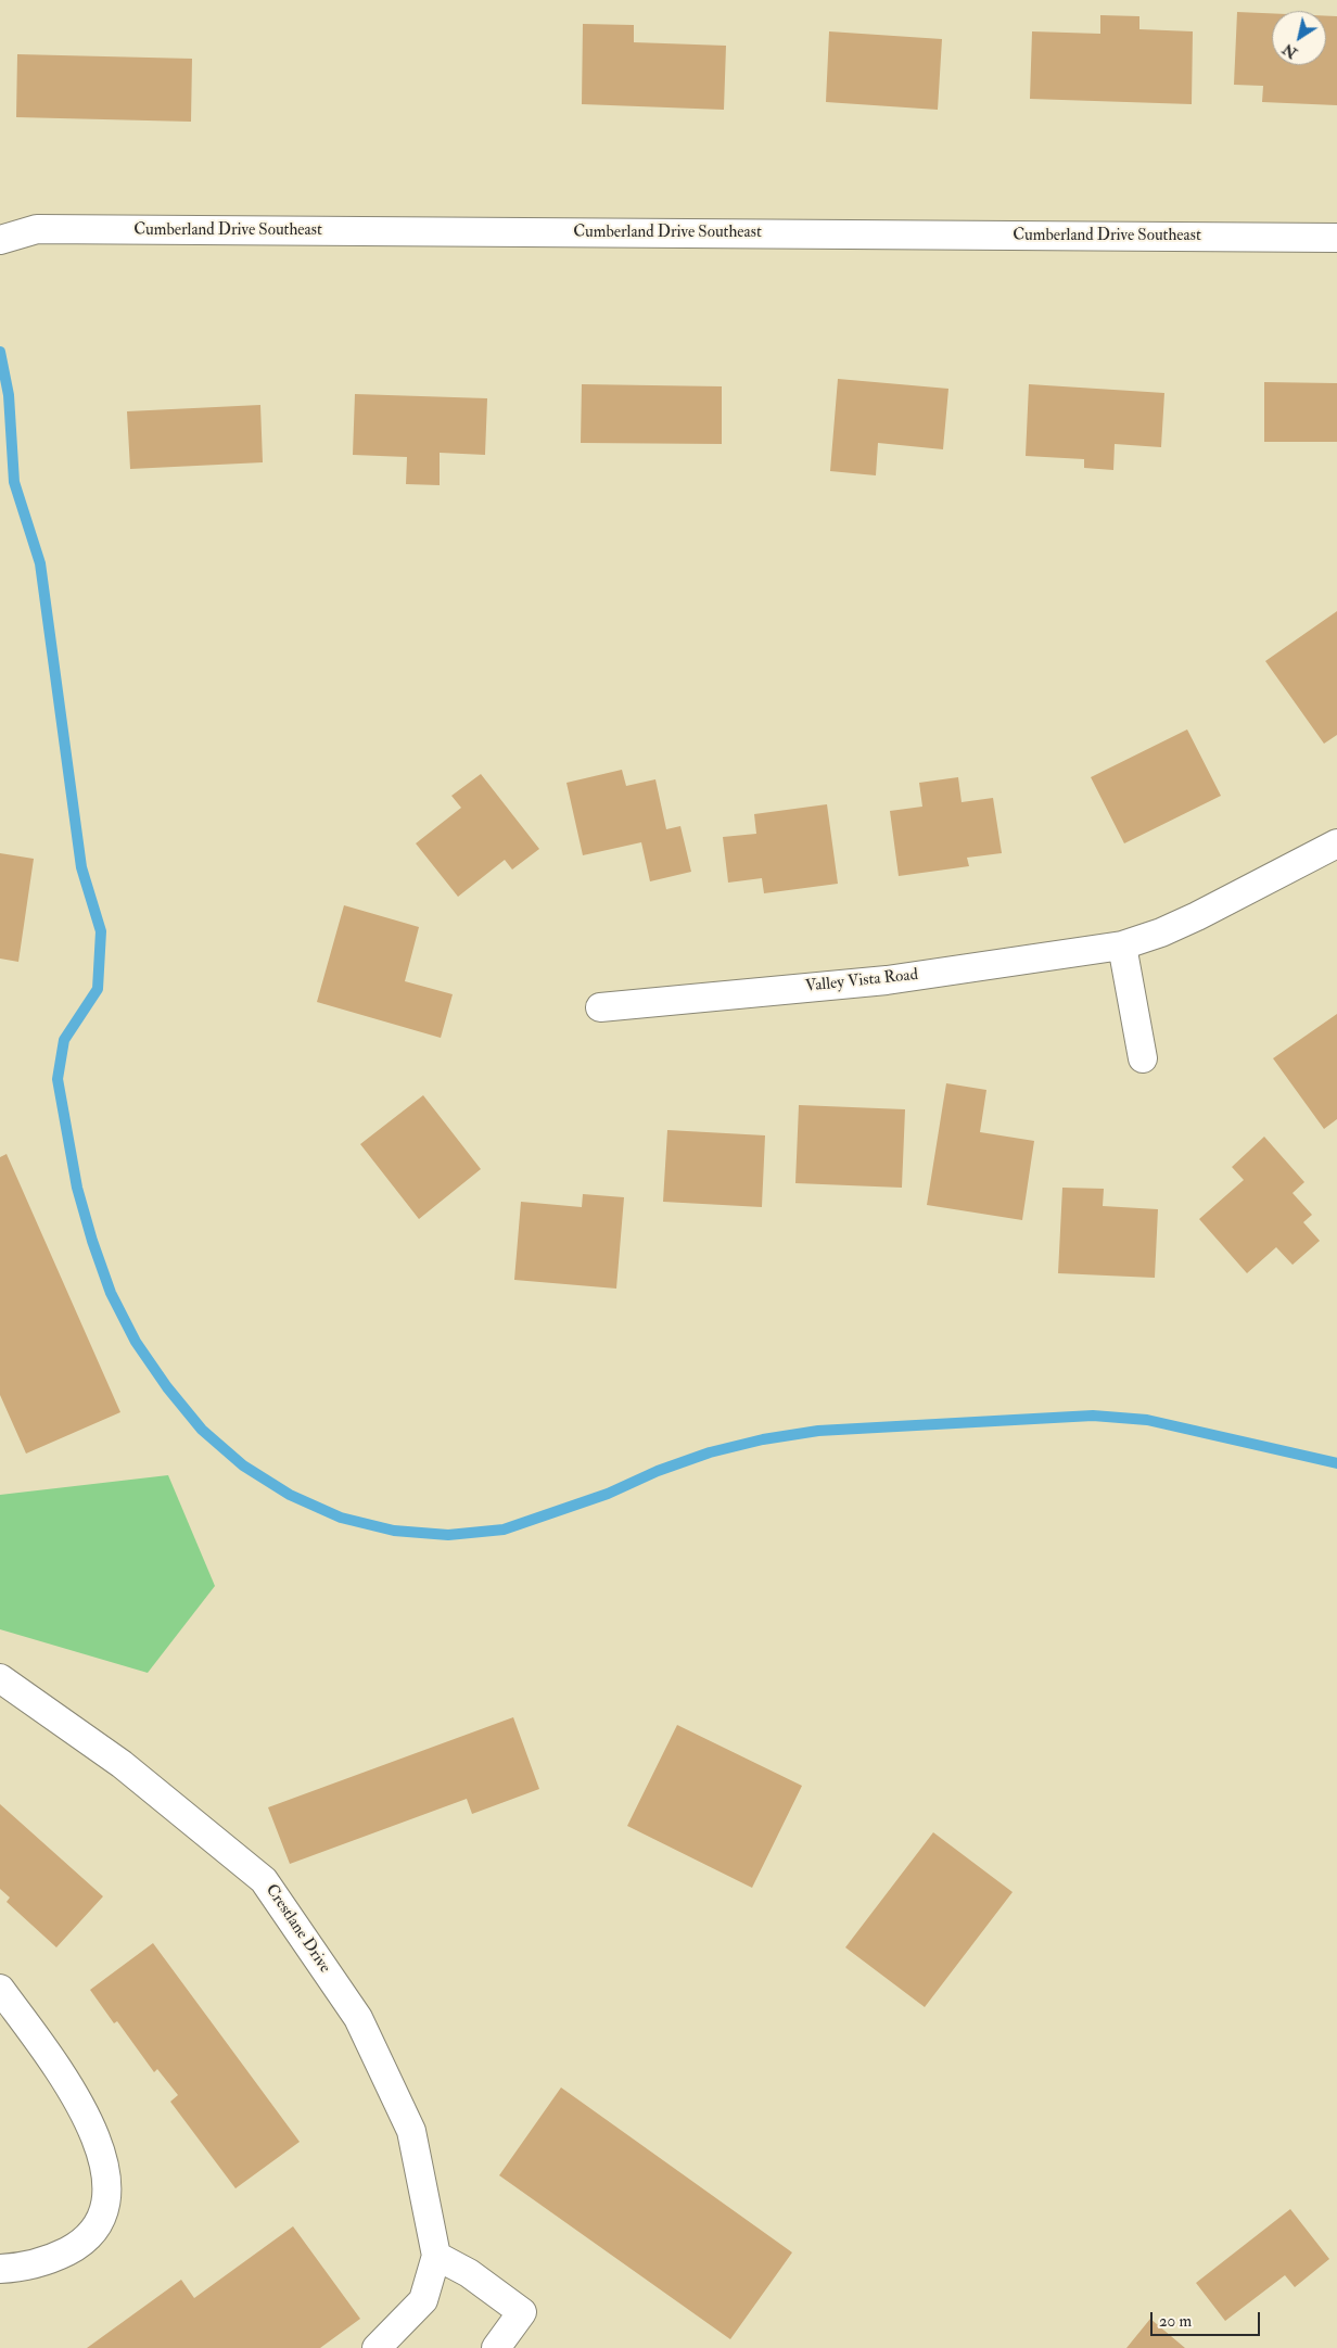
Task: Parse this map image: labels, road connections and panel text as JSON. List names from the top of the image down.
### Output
{
  "streets": {
    "street": ["Cumberland Drive Southeast", "Valley Vista Road", "Crestlane Drive"]
  },
  "scale_bar": "20 m",
  "north": "bottom left"
}
